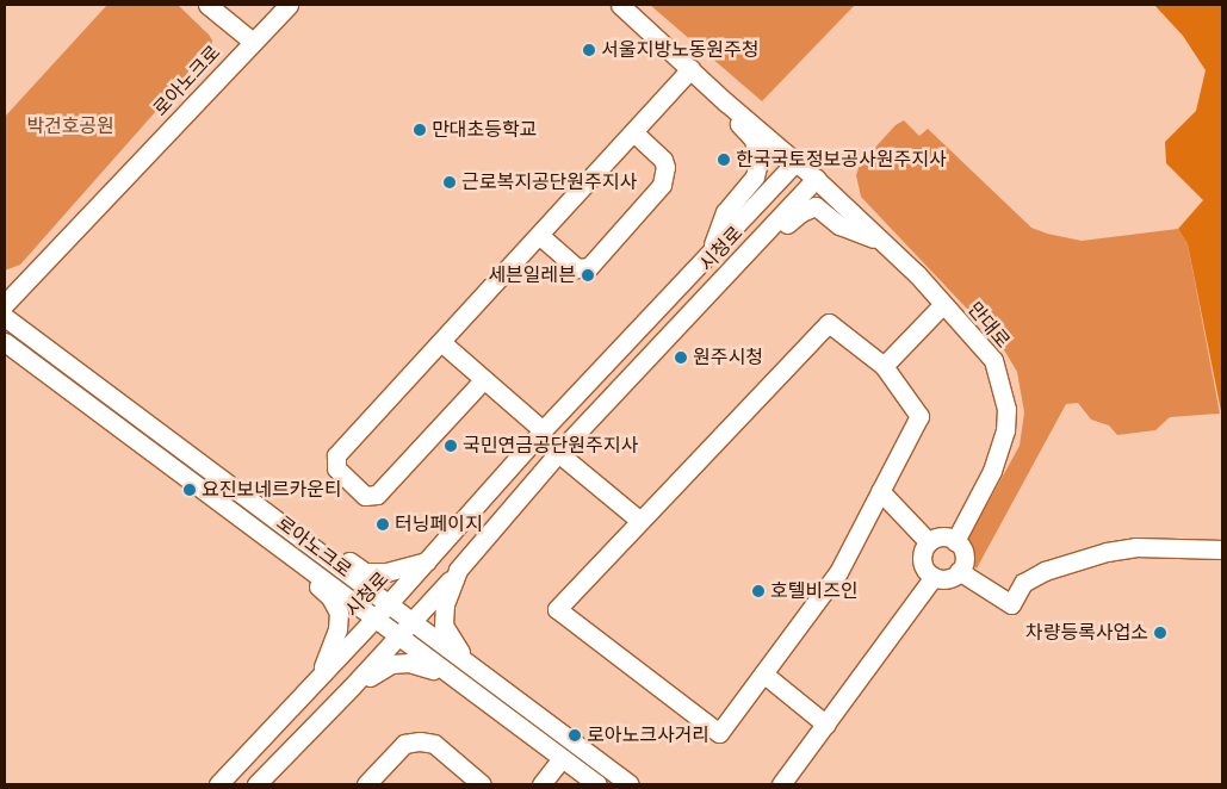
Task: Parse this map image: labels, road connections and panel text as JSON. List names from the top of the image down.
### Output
{
  "streets": {
    "street": ["로아노크로", "시청로", "만대로"]
  },
  "crossings": [
    ["로아노크로", "시청로"],
    ["시청로", "만대로"]
  ],
  "parks": ["박건호공원"],
  "places": [
    "서울지방노동원주청",
    "만대초등학교",
    "한국국토정보공사원주지사",
    "근로복지공단원주지사",
    "세븐일레븐",
    "원주시청",
    "국민연금공단원주지사",
    "요진보네르카운티",
    "터닝페이지",
    "호텔비즈인",
    "차량등록사업소",
    "로아노크사거리"
  ]
}
